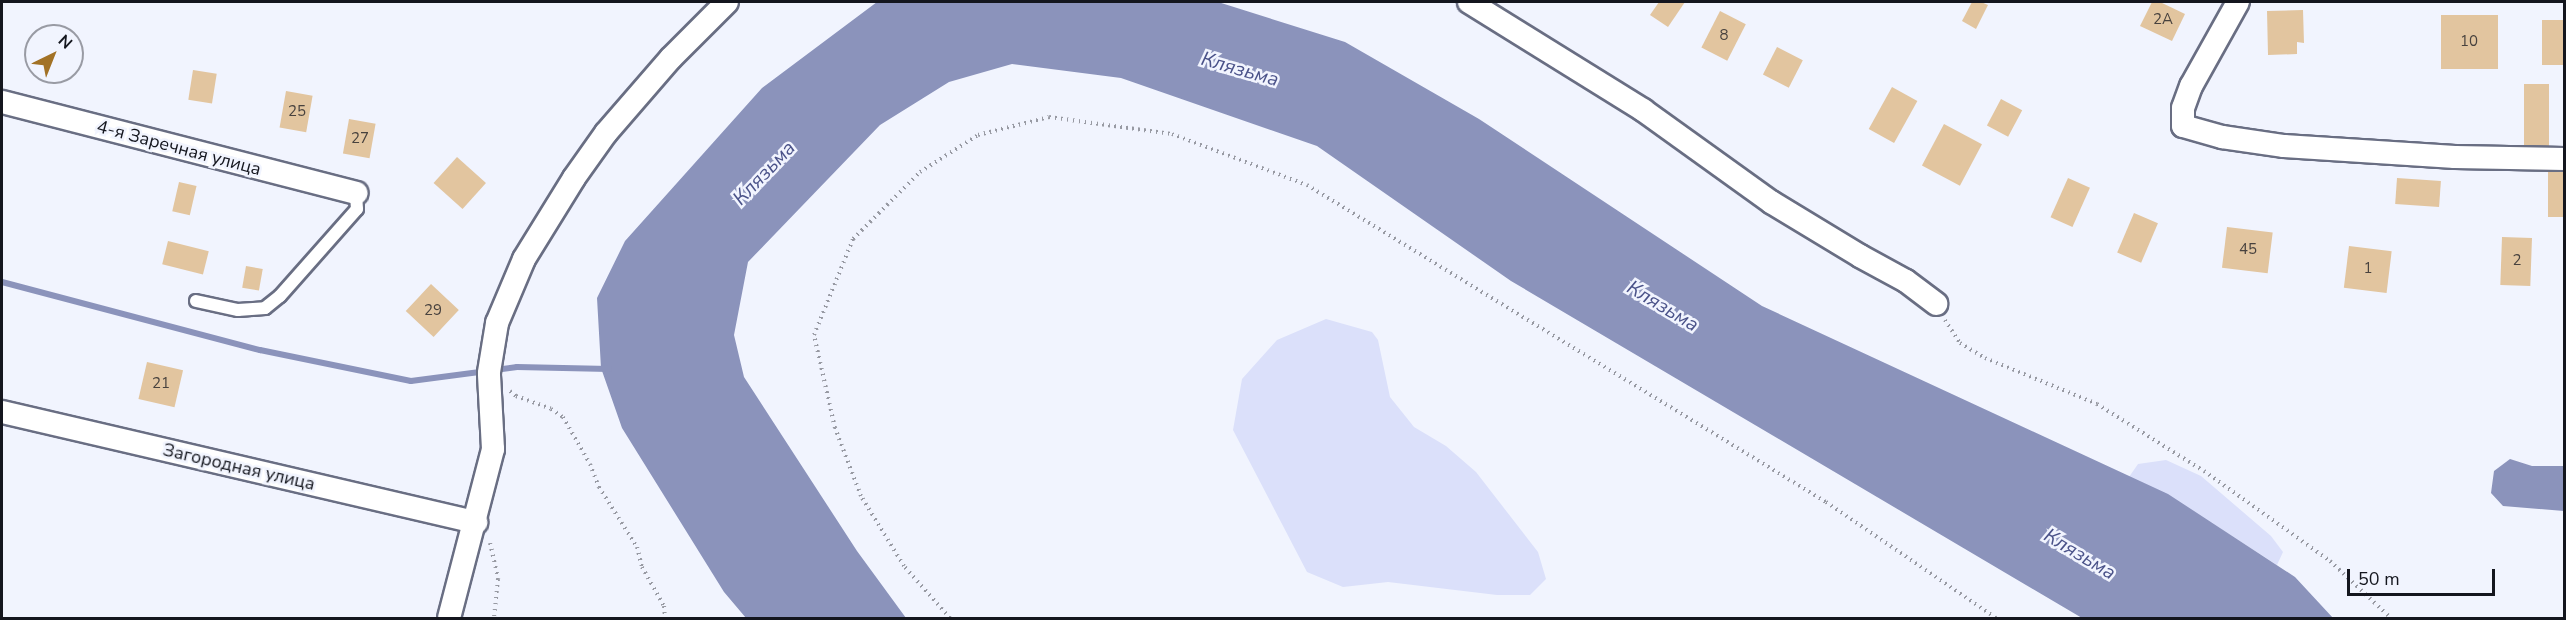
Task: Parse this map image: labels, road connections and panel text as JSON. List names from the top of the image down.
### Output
{
  "streets": {
    "street": ["4-я Заречная улица", "Загородная улица"]
  },
  "water": ["Клязьма"],
  "house_numbers": [
    "2А",
    "8",
    "10",
    "25",
    "27",
    "45",
    "2",
    "1",
    "29",
    "21"
  ],
  "scale_bar": "50 m",
  "north": "top right"
}
